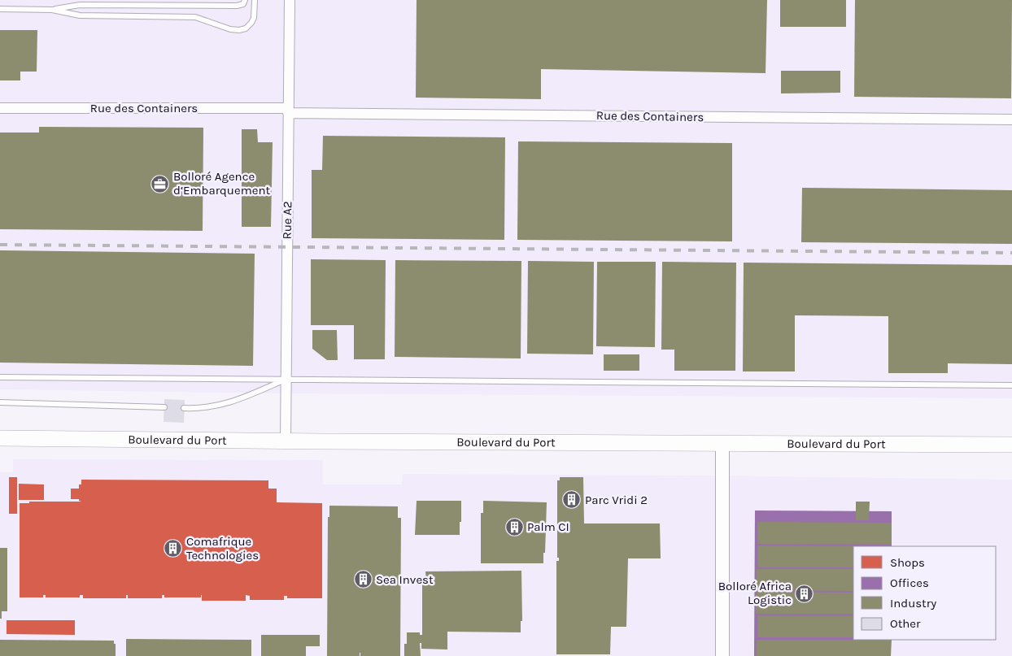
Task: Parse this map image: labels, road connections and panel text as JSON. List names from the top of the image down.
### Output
{
  "streets": {
    "main road": ["Boulevard du Port"],
    "street": ["Rue des Containers", "Rue A2"]
  },
  "crossings": [
    ["Rue des Containers", "Rue A2"],
    ["Rue A2", "Boulevard du Port"]
  ],
  "places": {
    "office": ["Bolloré Agence d‘Embarquement"],
    "building": [
      "Parc Vridi 2",
      "Palm CI",
      "Comafrique Technologies",
      "Sea Invest",
      "Bolloré Africa Logistic"
    ]
  },
  "legend": [
    "Shops",
    "Offices",
    "Industry",
    "Other"
  ]
}
